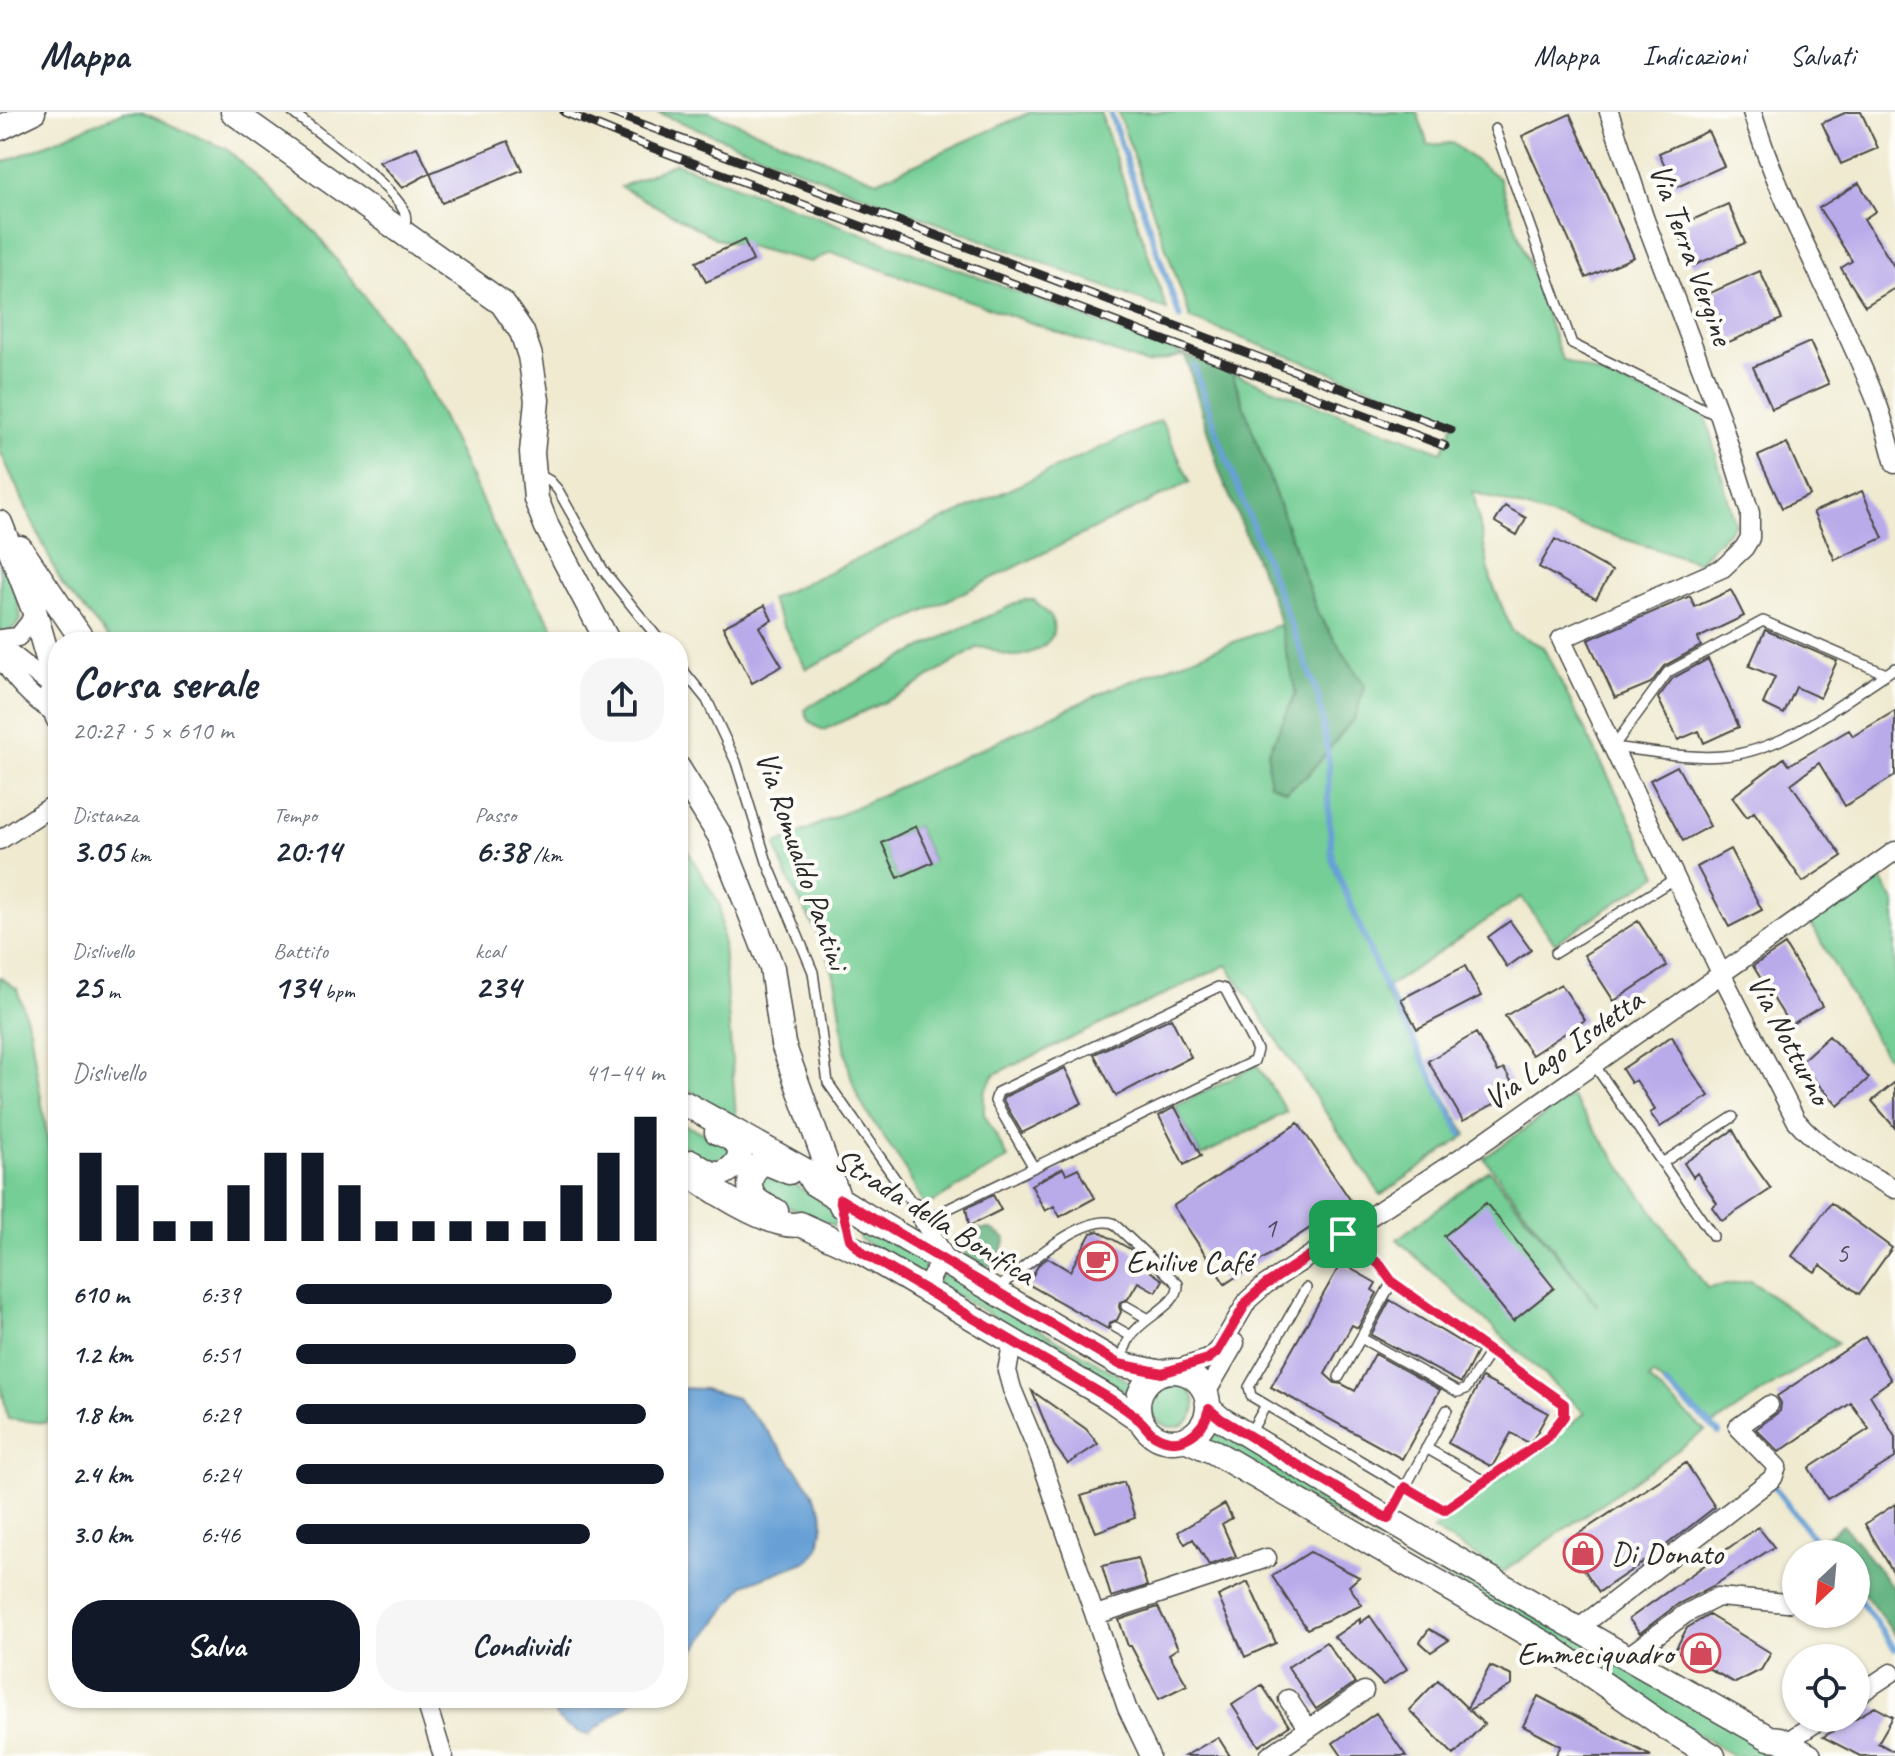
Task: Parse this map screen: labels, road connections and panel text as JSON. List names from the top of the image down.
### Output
{
  "streets": {
    "main road": ["Via Romualdo Pantini", "Strada della Bonifica"],
    "street": ["Via Terra Vergine", "Via Notturno", "Via Lago Isoletta"]
  },
  "crossings": [
    ["Via Terra Vergine", "Via Notturno"],
    ["Via Romualdo Pantini", "Strada della Bonifica"],
    ["Via Notturno", "Via Lago Isoletta"],
    ["Via Lago Isoletta", "Strada della Bonifica"]
  ],
  "places": {
    "cafe": ["Enilive Café"],
    "shop": ["Di Donato", "Emmeciquadro"]
  },
  "house_numbers": ["1", "5"],
  "north": "bottom left",
  "page": {
    "header": "Mappa",
    "nav": ["Mappa", "Indicazioni", "Salvati"],
    "heading": ["Corsa serale", "20:27 · 5 × 610 m"],
    "stats": [
      ["Distanza", "3.05 km"],
      ["Tempo", "20:14"],
      ["Passo", "6:38 /km"],
      ["Dislivello", "25 m"],
      ["Battito", "134 bpm"],
      ["kcal", "234"]
    ],
    "chart": ["Dislivello", "41–44 m"],
    "list": [
      {
        "name": "610 m",
        "note": "6:39"
      },
      {
        "name": "1.2 km",
        "note": "6:51"
      },
      {
        "name": "1.8 km",
        "note": "6:29"
      },
      {
        "name": "2.4 km",
        "note": "6:24"
      },
      {
        "name": "3.0 km",
        "note": "6:46"
      }
    ],
    "buttons": ["Salva", "Condividi"]
  }
}
